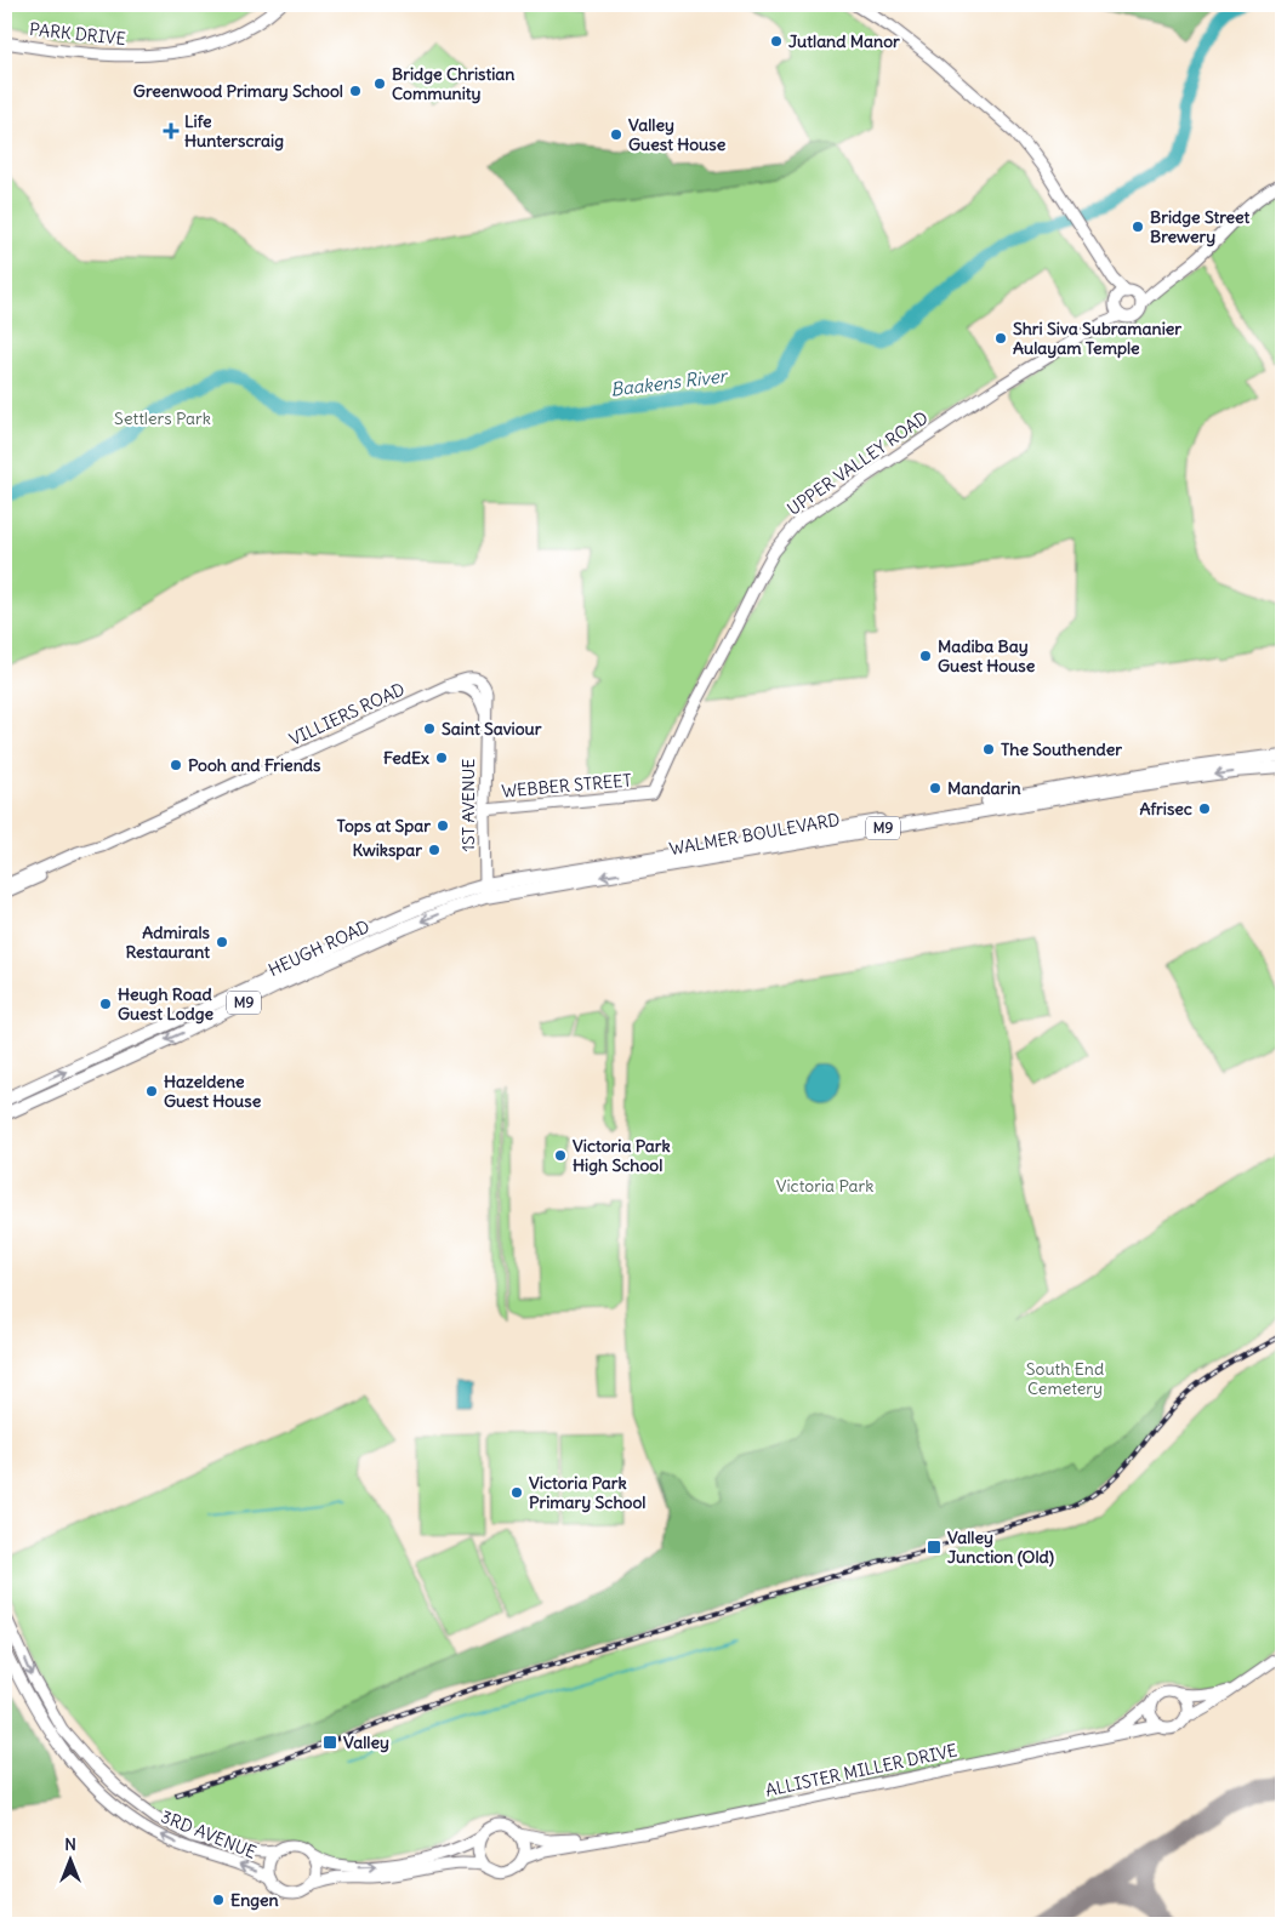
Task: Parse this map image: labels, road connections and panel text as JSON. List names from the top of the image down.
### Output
{
  "streets": {
    "main road": ["M9", "WALMER BOULEVARD", "HEUGH ROAD"],
    "street": [
      "PARK DRIVE",
      "UPPER VALLEY ROAD",
      "VILLIERS ROAD",
      "WEBBER STREET",
      "1ST AVENUE",
      "ALLISTER MILLER DRIVE",
      "3RD AVENUE"
    ]
  },
  "crossings": [
    ["UPPER VALLEY ROAD", "WEBBER STREET"],
    ["VILLIERS ROAD", "1ST AVENUE"],
    ["WEBBER STREET", "1ST AVENUE"],
    ["1ST AVENUE", "WALMER BOULEVARD"],
    ["1ST AVENUE", "HEUGH ROAD"],
    ["WALMER BOULEVARD", "HEUGH ROAD"]
  ],
  "water": ["Baakens River"],
  "parks": ["Settlers Park", "Victoria Park", "South End Cemetery"],
  "places": {
    "other": [
      "Jutland Manor",
      "Bridge Christian Community",
      "Greenwood Primary School",
      "Valley Guest House",
      "Bridge Street Brewery",
      "Shri Siva Subramanier Aulayam Temple",
      "Madiba Bay Guest House",
      "Saint Saviour",
      "The Southender",
      "FedEx",
      "Pooh and Friends",
      "Mandarin",
      "Afrisec",
      "Tops at Spar",
      "Kwikspar",
      "Admirals Restaurant",
      "Heugh Road Guest Lodge",
      "Hazeldene Guest House",
      "Victoria Park High School",
      "Victoria Park Primary School",
      "Engen"
    ],
    "health": ["Life Hunterscraig"],
    "transit": ["Valley Junction (Old)", "Valley"]
  },
  "north": "top"
}
